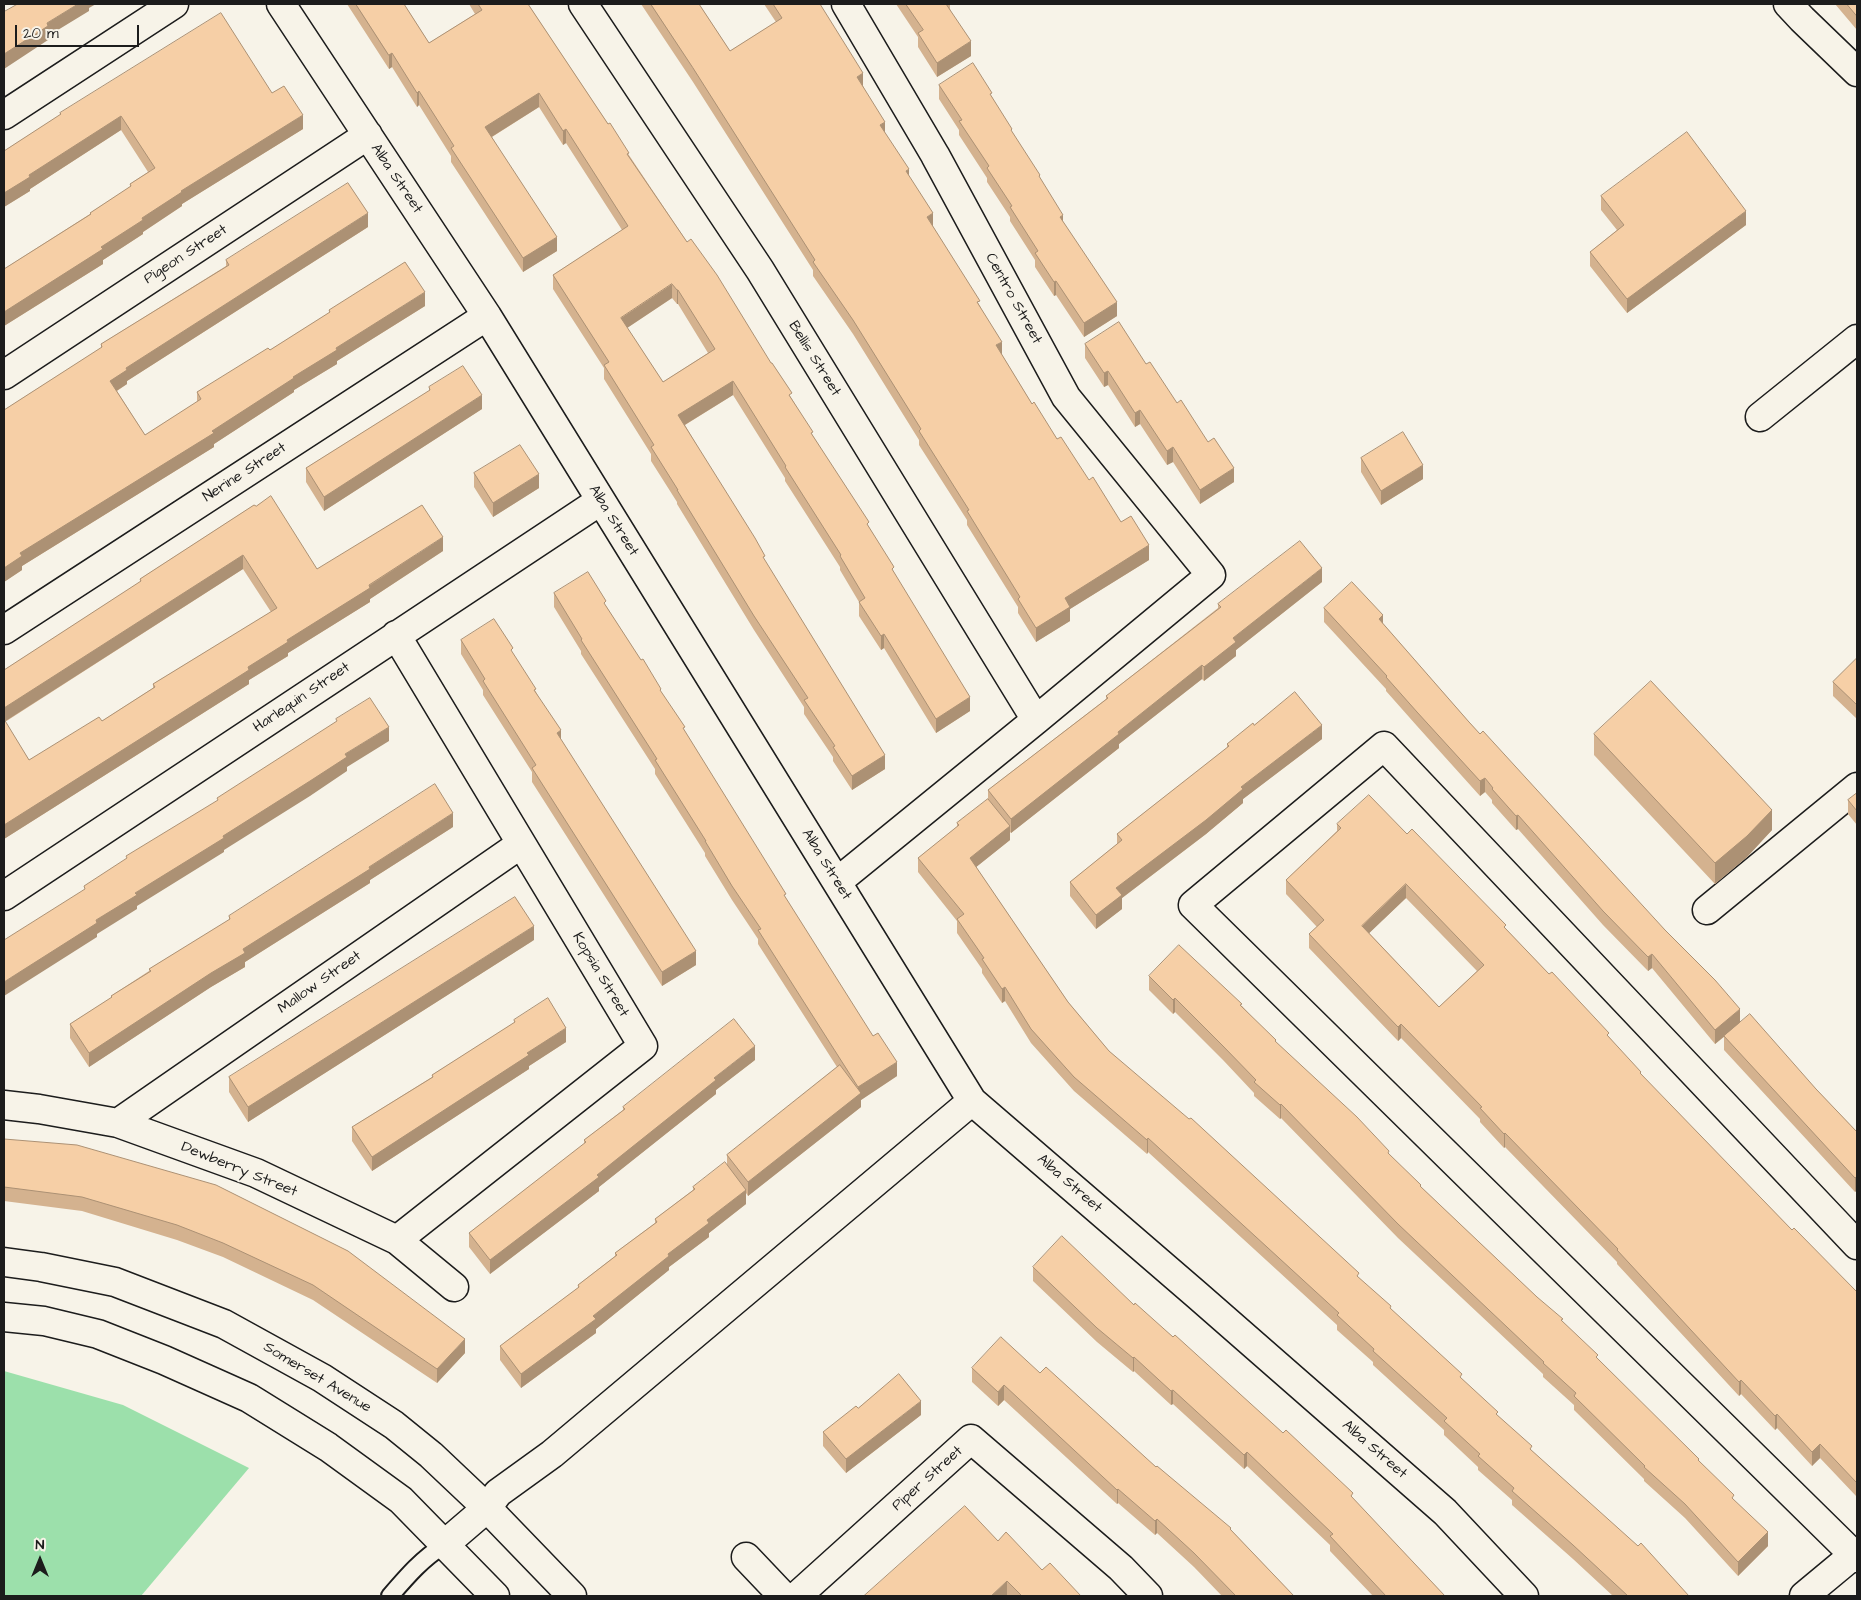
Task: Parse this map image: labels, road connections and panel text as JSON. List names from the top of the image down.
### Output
{
  "streets": {
    "street": [
      "Alba Street",
      "Pigeon Street",
      "Centro Street",
      "Bellis Street",
      "Nerine Street",
      "Harlequin Street",
      "Kopsia Street",
      "Mallow Street",
      "Dewberry Street",
      "Somerset Avenue",
      "Piper Street"
    ]
  },
  "crossings": [
    ["Alba Street", "Pigeon Street"],
    ["Alba Street", "Nerine Street"],
    ["Alba Street", "Harlequin Street"],
    ["Centro Street", "Bellis Street"],
    ["Harlequin Street", "Kopsia Street"],
    ["Kopsia Street", "Mallow Street"],
    ["Kopsia Street", "Dewberry Street"],
    ["Mallow Street", "Dewberry Street"]
  ],
  "scale_bar": "20 m",
  "north": "top"
}
